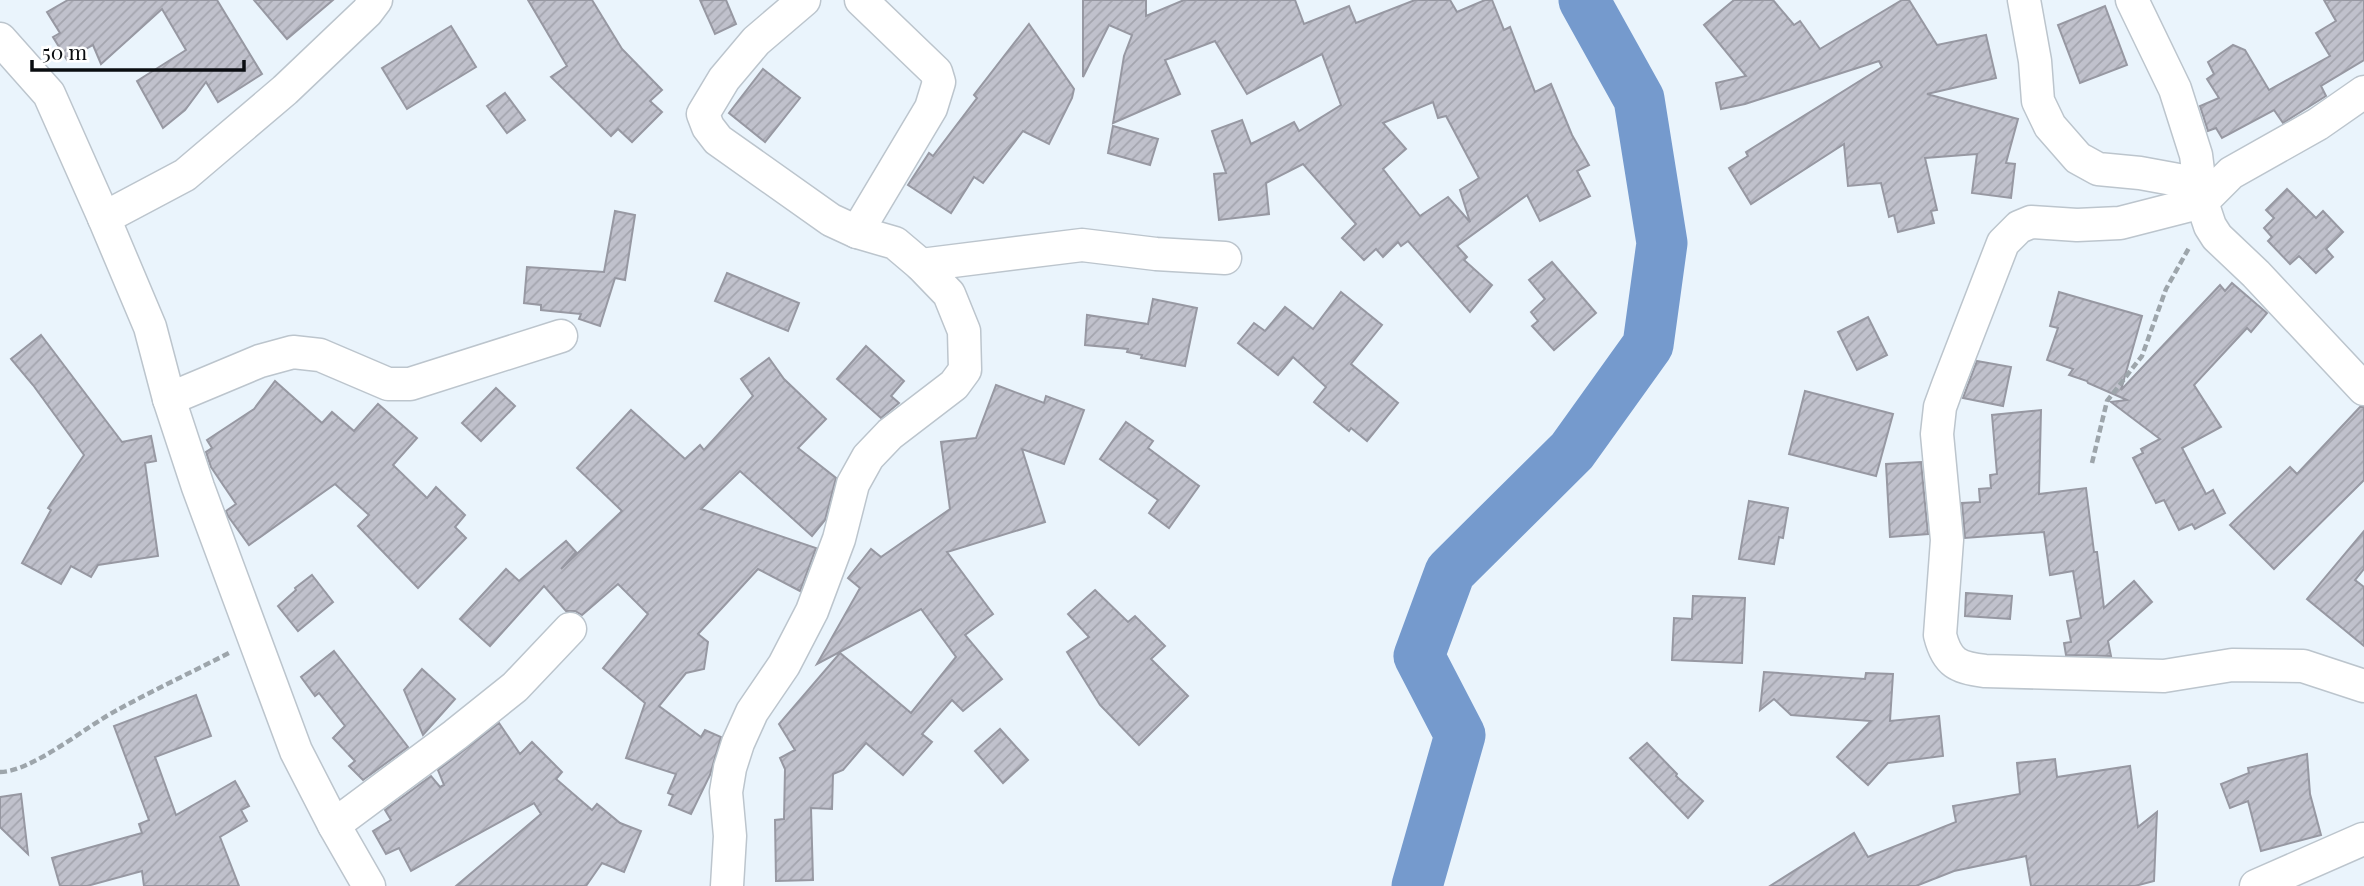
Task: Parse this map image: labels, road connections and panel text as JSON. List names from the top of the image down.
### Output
{
  "scale_bar": "50 m"
}
